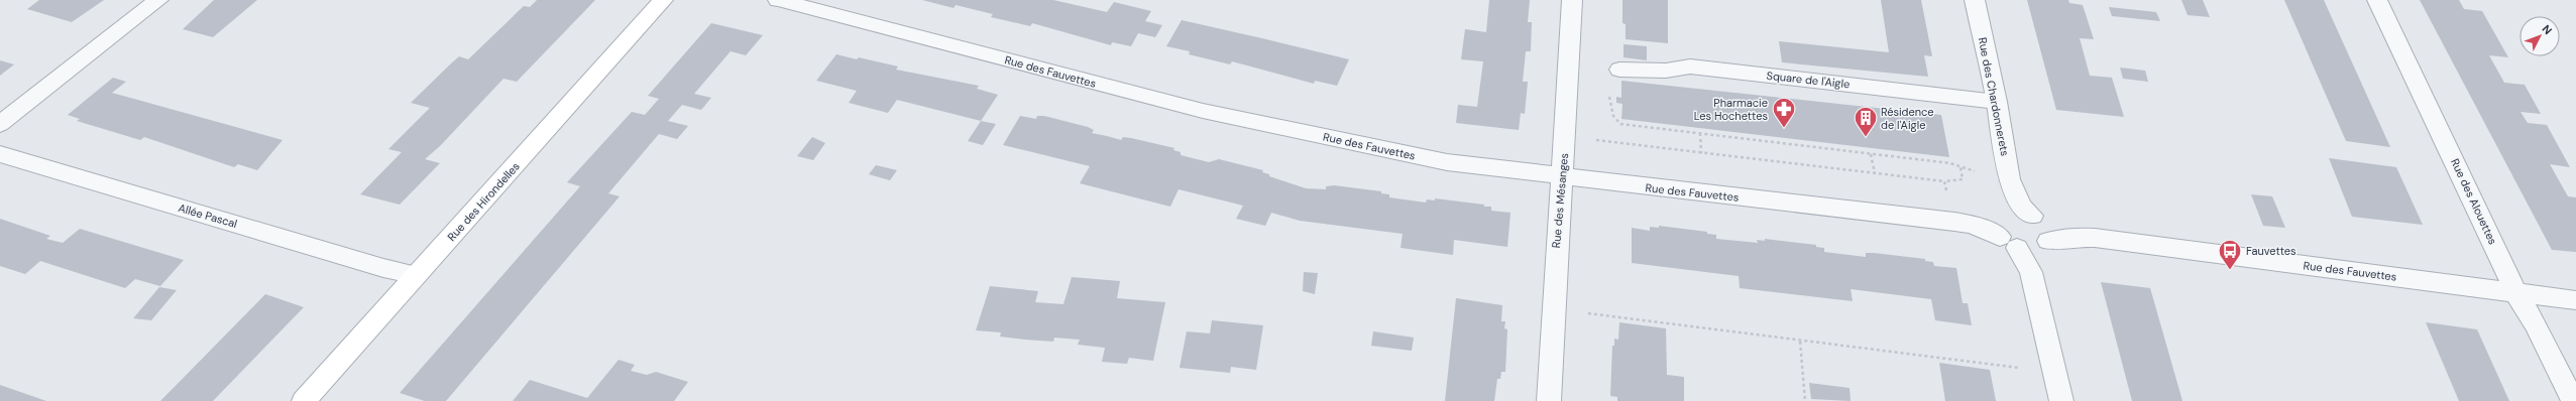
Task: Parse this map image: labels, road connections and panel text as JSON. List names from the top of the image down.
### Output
{
  "streets": {
    "street": [
      "Rue des Fauvettes",
      "Square de l'Aigle",
      "Rue des Chardonnerets",
      "Rue des Mésanges",
      "Rue des Hirondelles",
      "Rue des Alouettes",
      "Allée Pascal"
    ]
  },
  "crossings": [
    ["Rue des Fauvettes", "Rue des Chardonnerets"],
    ["Rue des Fauvettes", "Rue des Mésanges"],
    ["Rue des Fauvettes", "Rue des Alouettes"],
    ["Square de l'Aigle", "Rue des Chardonnerets"],
    ["Rue des Hirondelles", "Allée Pascal"]
  ],
  "places": {
    "pharmacy": ["Pharmacie Les Hochettes"],
    "building": ["Résidence de l'Aigle"],
    "bus stop": ["Fauvettes"]
  },
  "north": "top right"
}
